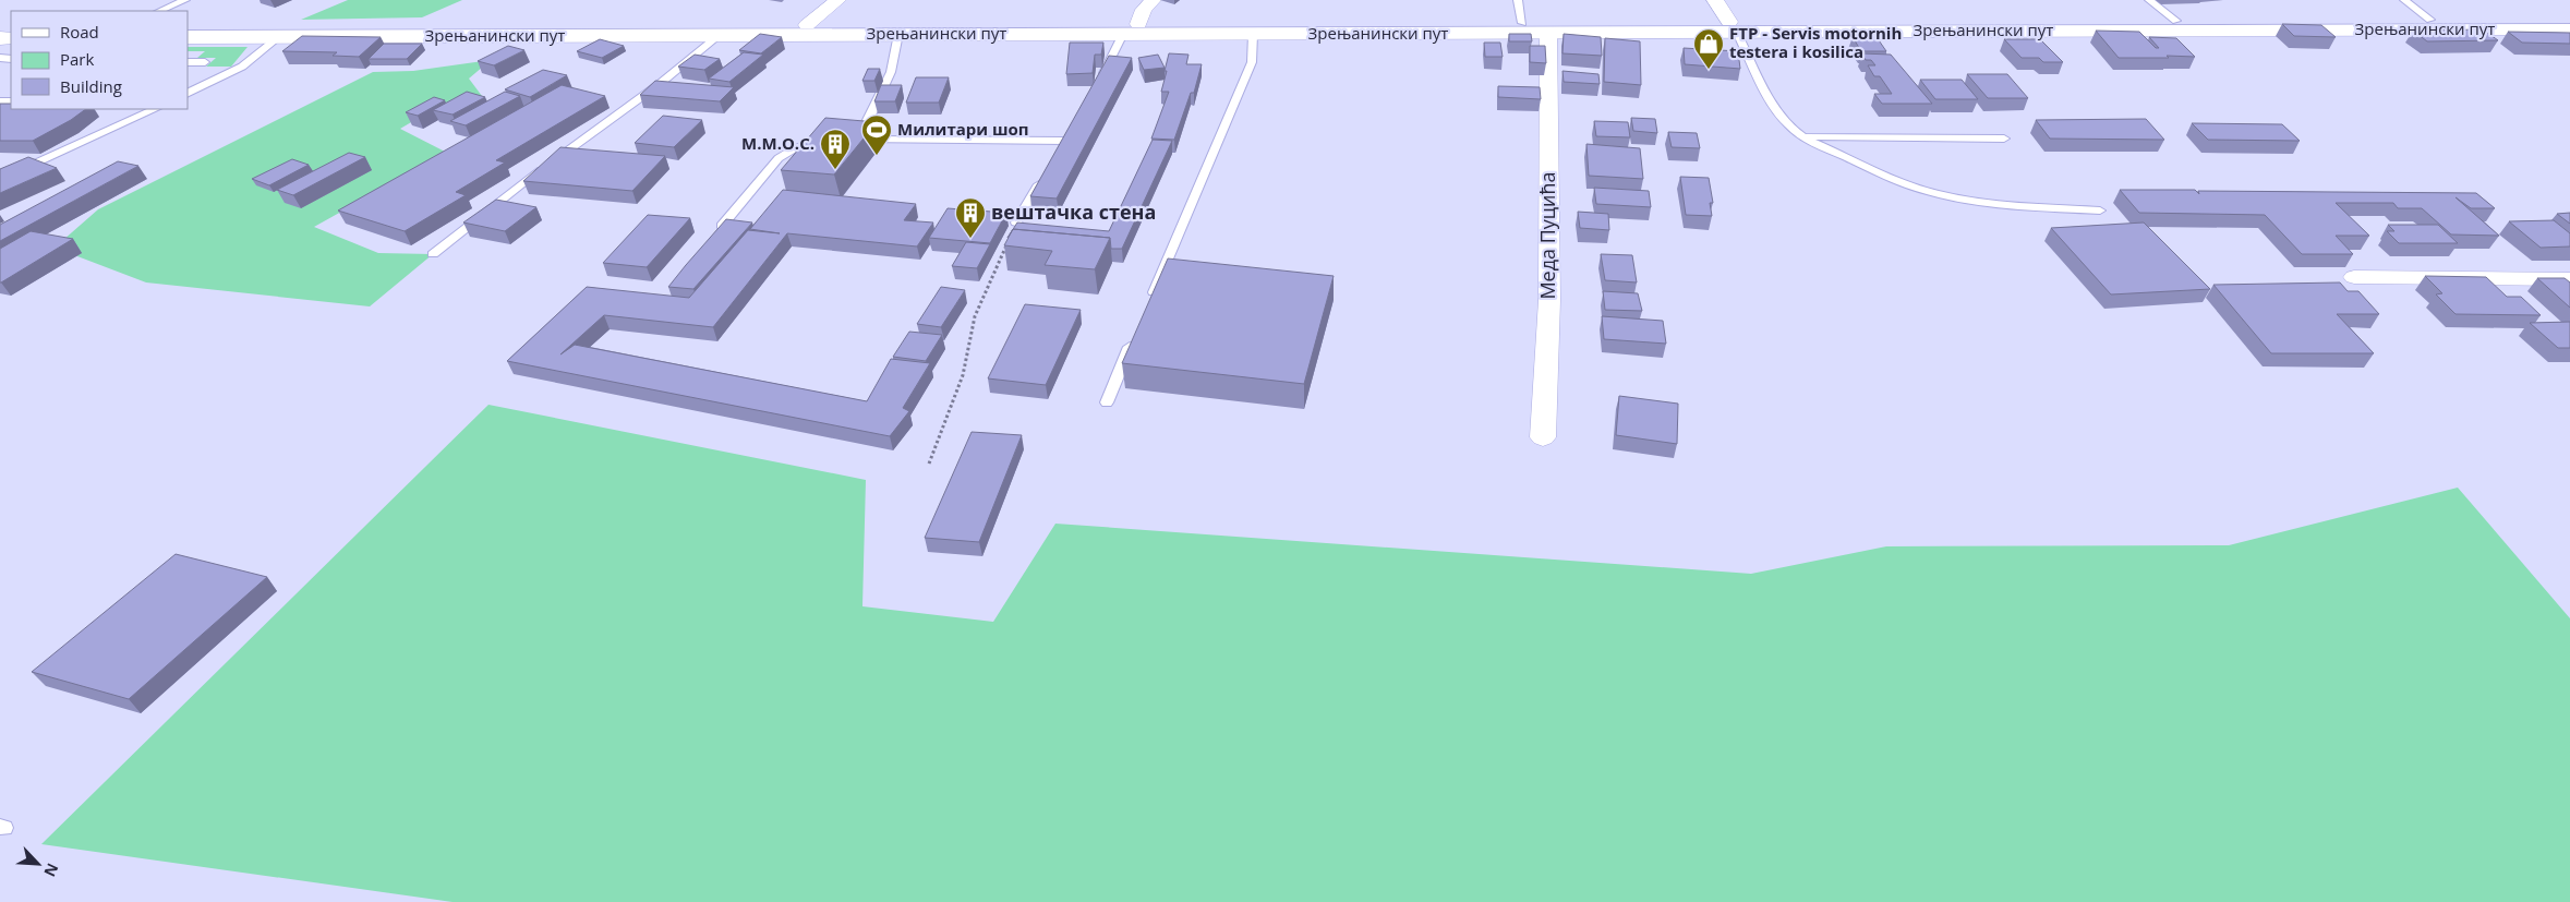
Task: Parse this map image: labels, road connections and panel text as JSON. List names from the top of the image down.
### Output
{
  "streets": {
    "main road": ["Зрењанински пут"],
    "street": ["Меда Пуцића"]
  },
  "crossings": [
    ["Зрењанински пут", "Меда Пуцића"]
  ],
  "places": {
    "shop": ["FTP - Servis motornih testera i kosilica"],
    "sports": ["Милитари шоп"],
    "building": ["M.M.O.C.", "вештачка стена"]
  },
  "legend": ["Road", "Park", "Building"],
  "north": "bottom right"
}
